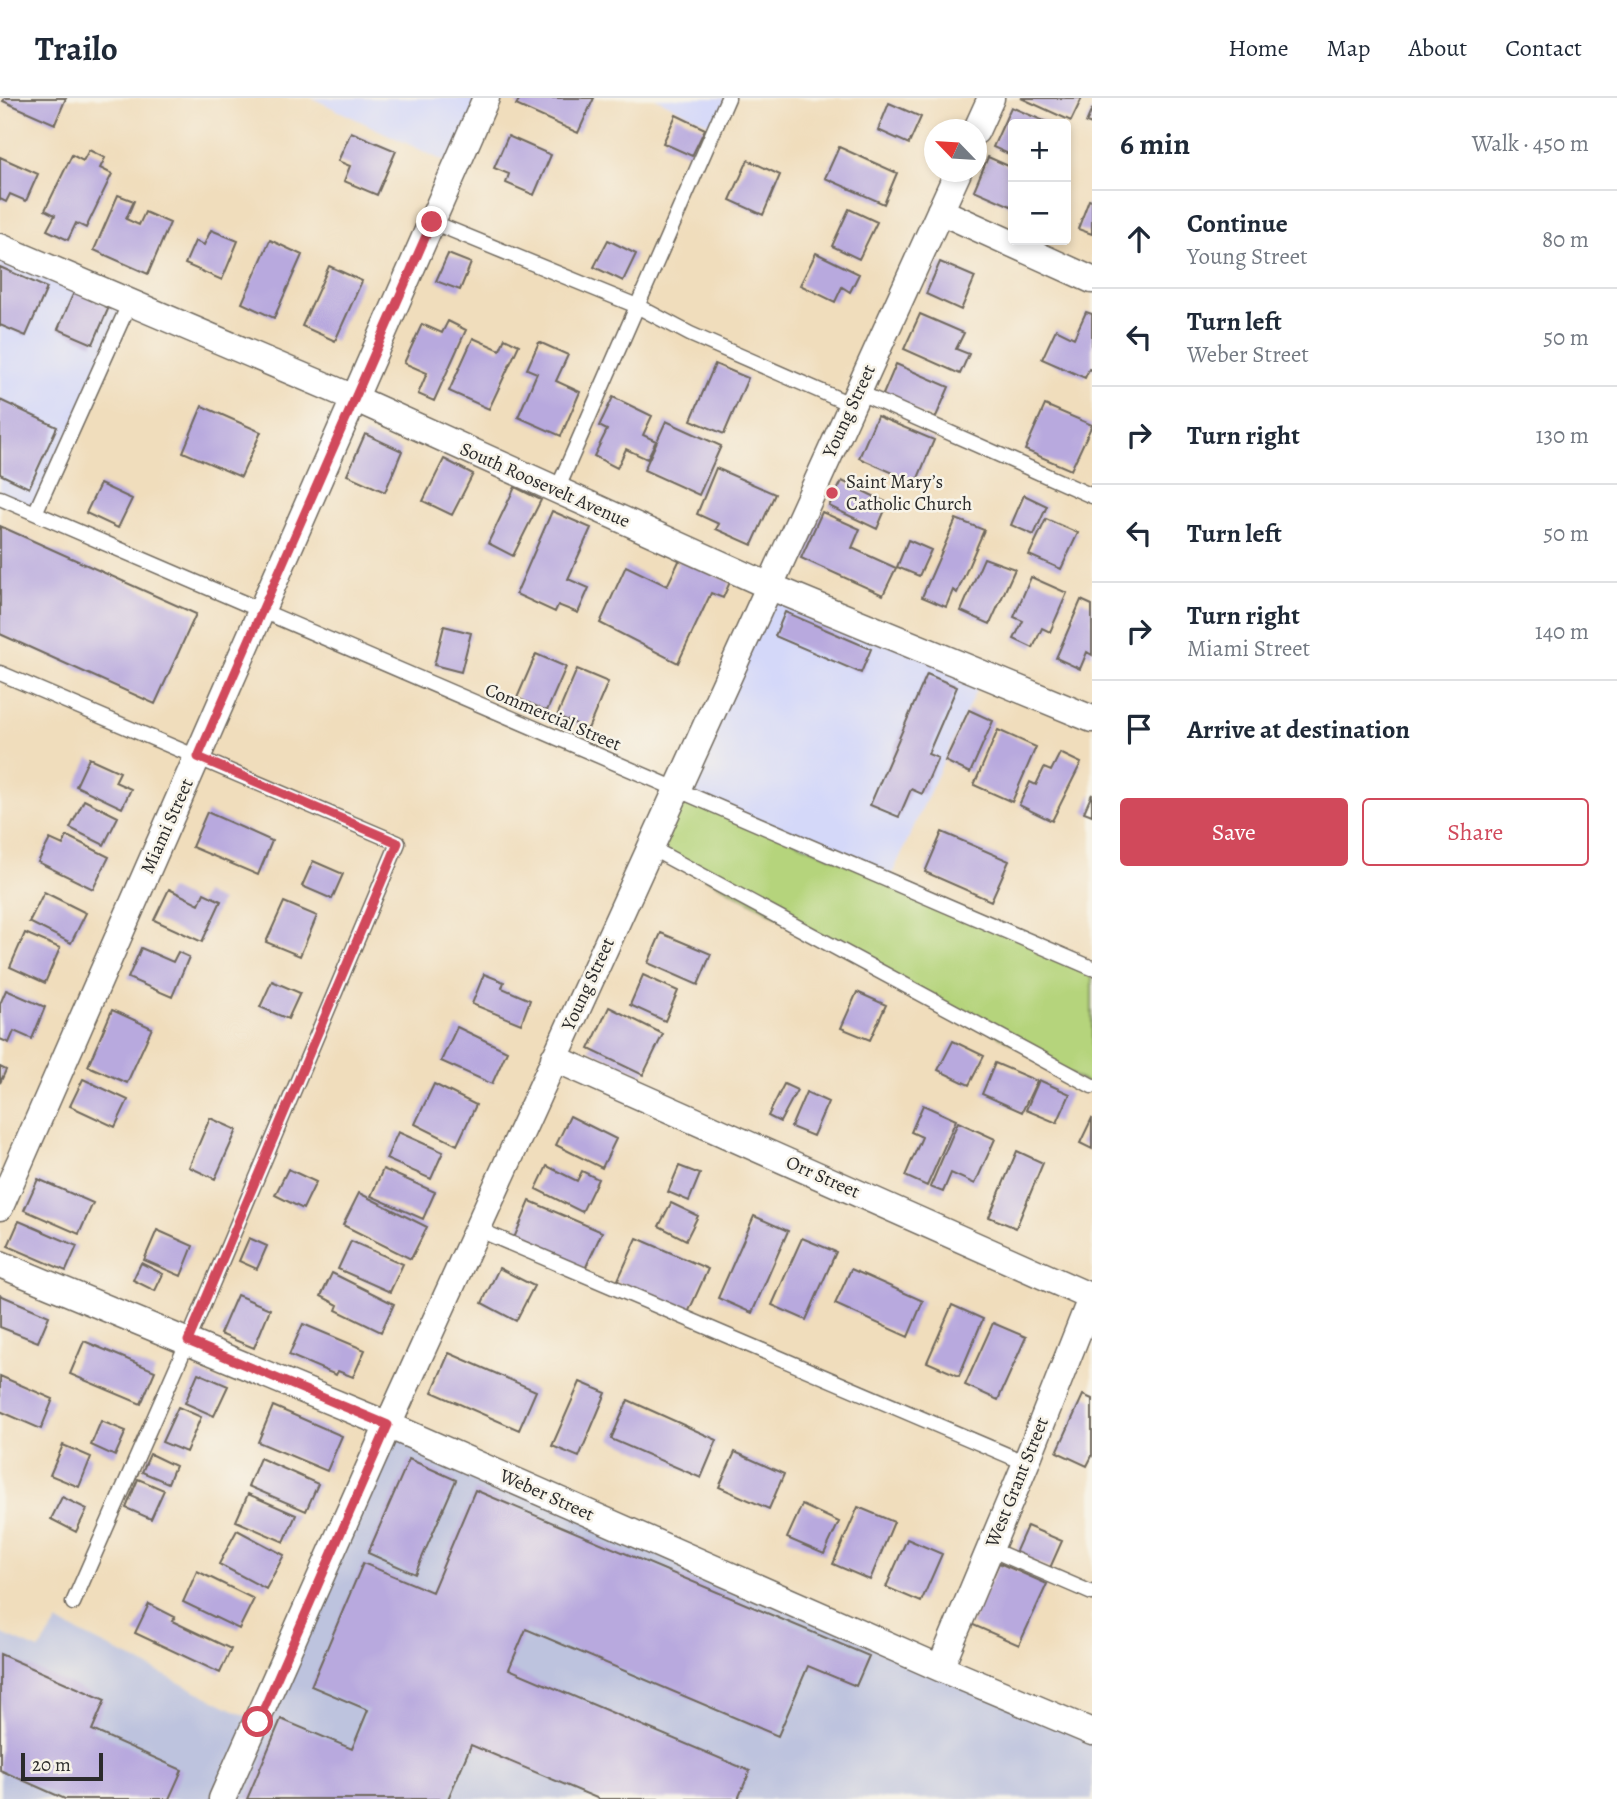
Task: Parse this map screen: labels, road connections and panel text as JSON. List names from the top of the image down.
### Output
{
  "streets": {
    "street": [
      "Young Street",
      "South Roosevelt Avenue",
      "Miami Street",
      "Orr Street",
      "West Grant Street",
      "Weber Street"
    ],
    "lane": ["Commercial Street"]
  },
  "crossings": [
    ["Young Street", "South Roosevelt Avenue"],
    ["Young Street", "Commercial Street"],
    ["Young Street", "Orr Street"],
    ["Young Street", "Weber Street"],
    ["South Roosevelt Avenue", "Miami Street"],
    ["Commercial Street", "Miami Street"],
    ["Orr Street", "West Grant Street"],
    ["West Grant Street", "Weber Street"]
  ],
  "places": ["Saint Mary’s Catholic Church"],
  "scale_bar": "20 m",
  "north": "top left",
  "page": {
    "header": "Trailo",
    "nav": [
      "Home",
      "Map",
      "About",
      "Contact"
    ],
    "heading": ["6 min", "Walk · 450 m"],
    "map_buttons": ["+", "−"],
    "list": [
      ["Continue", "Young Street", "80 m"],
      ["Turn left", "Weber Street", "50 m"],
      ["Turn right", "130 m"],
      ["Turn left", "50 m"],
      ["Turn right", "Miami Street", "140 m"],
      "Arrive at destination"
    ],
    "buttons": ["Save", "Share"],
    "scale": "20 m"
  }
}
